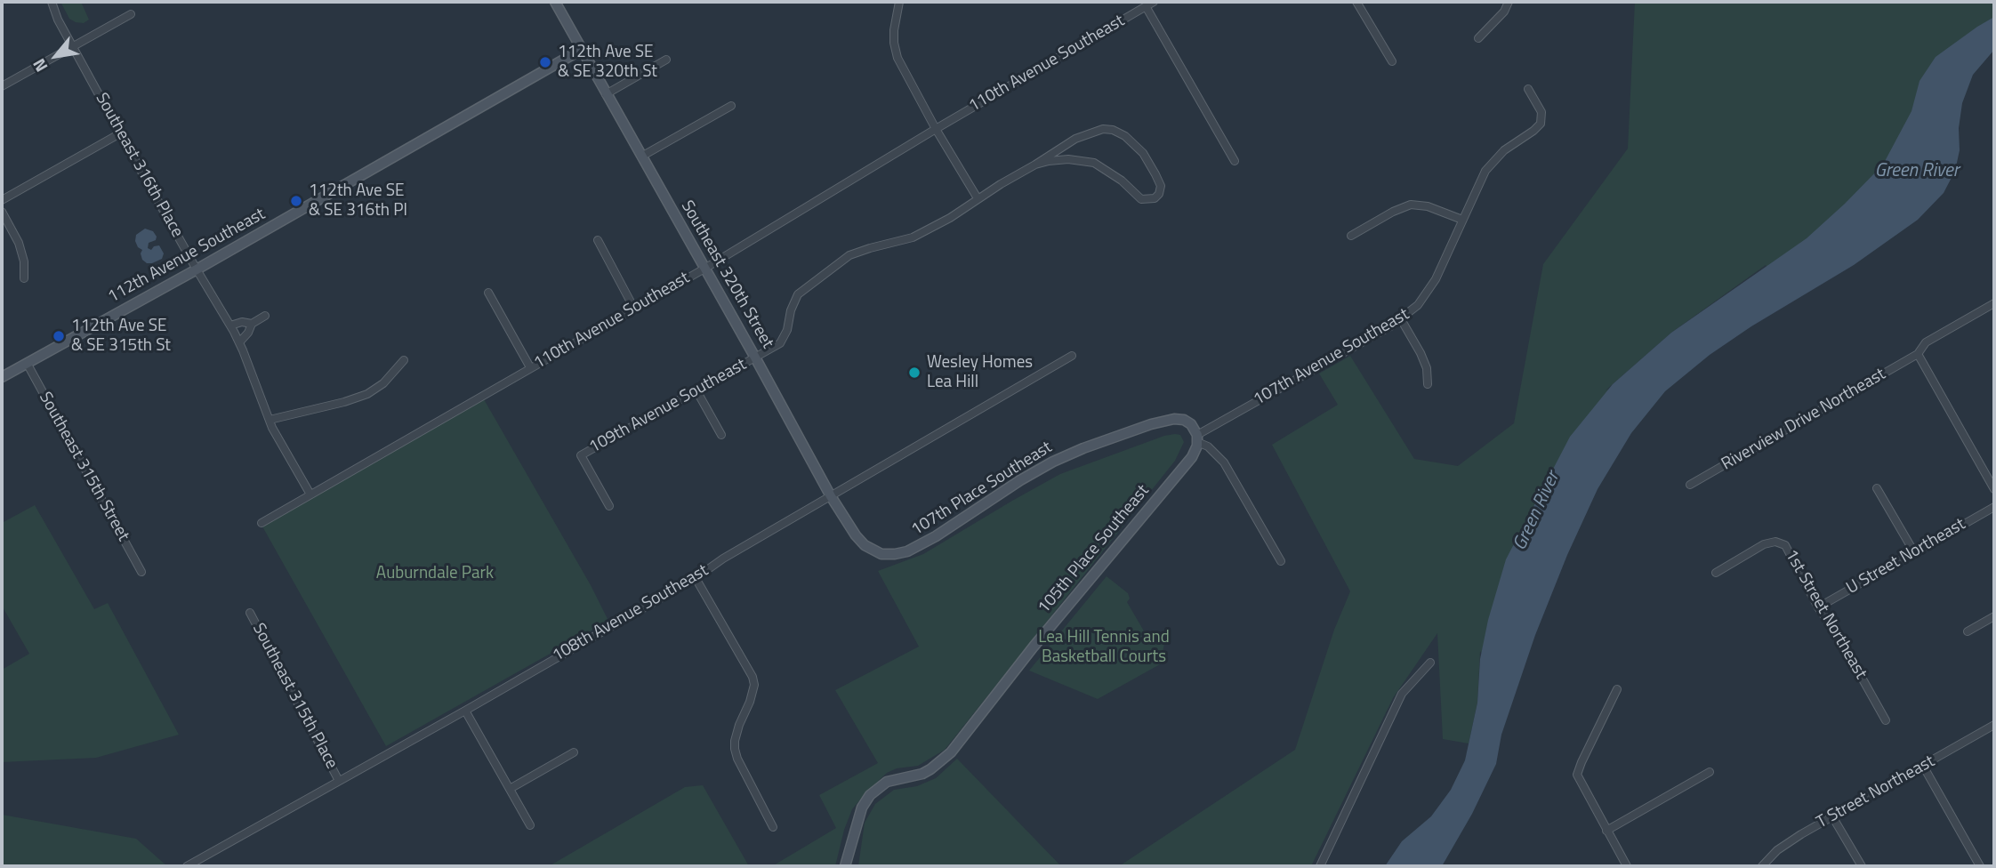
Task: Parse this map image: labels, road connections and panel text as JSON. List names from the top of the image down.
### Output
{
  "streets": {
    "street": [
      "110th Avenue Southeast",
      "Southeast 316th Place",
      "112th Avenue Southeast",
      "Southeast 320th Street",
      "107th Avenue Southeast",
      "109th Avenue Southeast",
      "Riverview Drive Northeast",
      "Southeast 315th Street",
      "107th Place Southeast",
      "105th Place Southeast",
      "U Street Northeast",
      "108th Avenue Southeast",
      "1st Street Northeast",
      "Southeast 315th Place",
      "T Street Northeast"
    ]
  },
  "crossings": [
    ["110th Avenue Southeast", "Southeast 316th Place"],
    ["110th Avenue Southeast", "Southeast 320th Street"],
    ["Southeast 316th Place", "112th Avenue Southeast"],
    ["112th Avenue Southeast", "Southeast 320th Street"],
    ["112th Avenue Southeast", "Southeast 315th Street"],
    ["Southeast 320th Street", "109th Avenue Southeast"],
    ["Southeast 320th Street", "107th Place Southeast"],
    ["Southeast 320th Street", "108th Avenue Southeast"],
    ["107th Avenue Southeast", "107th Place Southeast"],
    ["107th Avenue Southeast", "105th Place Southeast"],
    ["107th Place Southeast", "105th Place Southeast"],
    ["U Street Northeast", "1st Street Northeast"],
    ["108th Avenue Southeast", "Southeast 315th Place"]
  ],
  "water": ["Green River"],
  "parks": ["Auburndale Park", "Lea Hill Tennis and Basketball Courts"],
  "places": [
    "112th Ave SE & SE 320th St",
    "112th Ave SE & SE 316th Pl",
    "112th Ave SE & SE 315th St",
    "Wesley Homes Lea Hill"
  ],
  "north": "bottom left"
}
